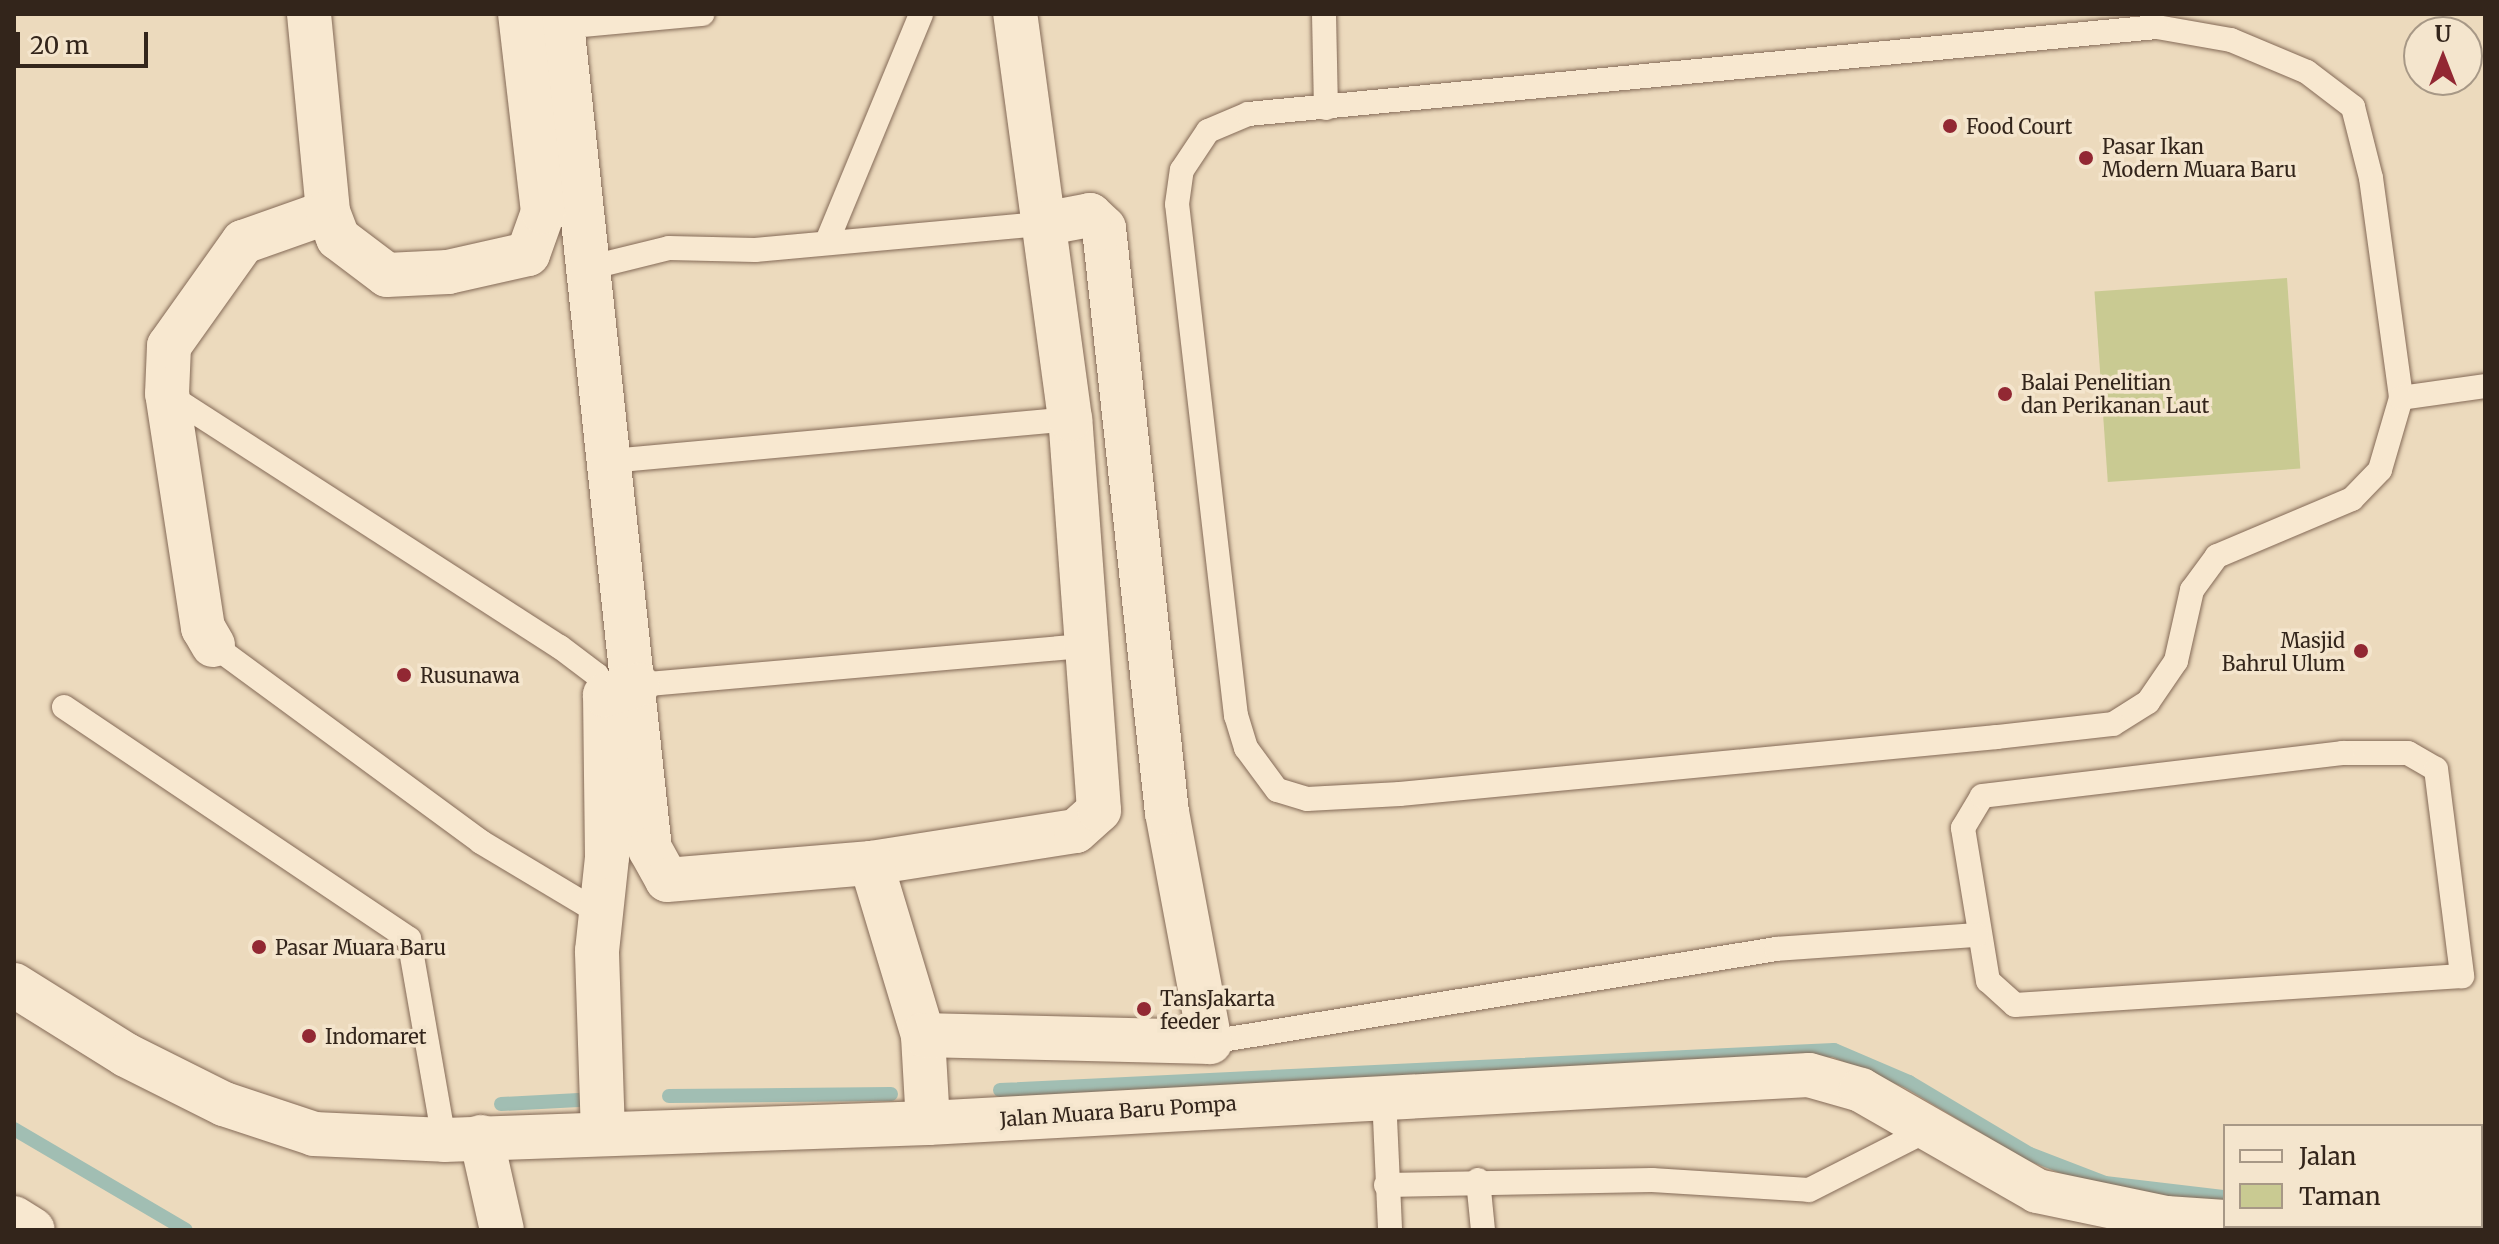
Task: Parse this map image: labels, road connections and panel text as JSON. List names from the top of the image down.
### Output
{
  "streets": {
    "street": ["Jalan Muara Baru Pompa"]
  },
  "places": [
    "Food Court",
    "Pasar Ikan Modern Muara Baru",
    "Balai Penelitian dan Perikanan Laut",
    "Masjid Bahrul Ulum",
    "Rusunawa",
    "Pasar Muara Baru",
    "TansJakarta feeder",
    "Indomaret"
  ],
  "legend": ["Jalan", "Taman"],
  "scale_bar": "20 m",
  "north": "top"
}
